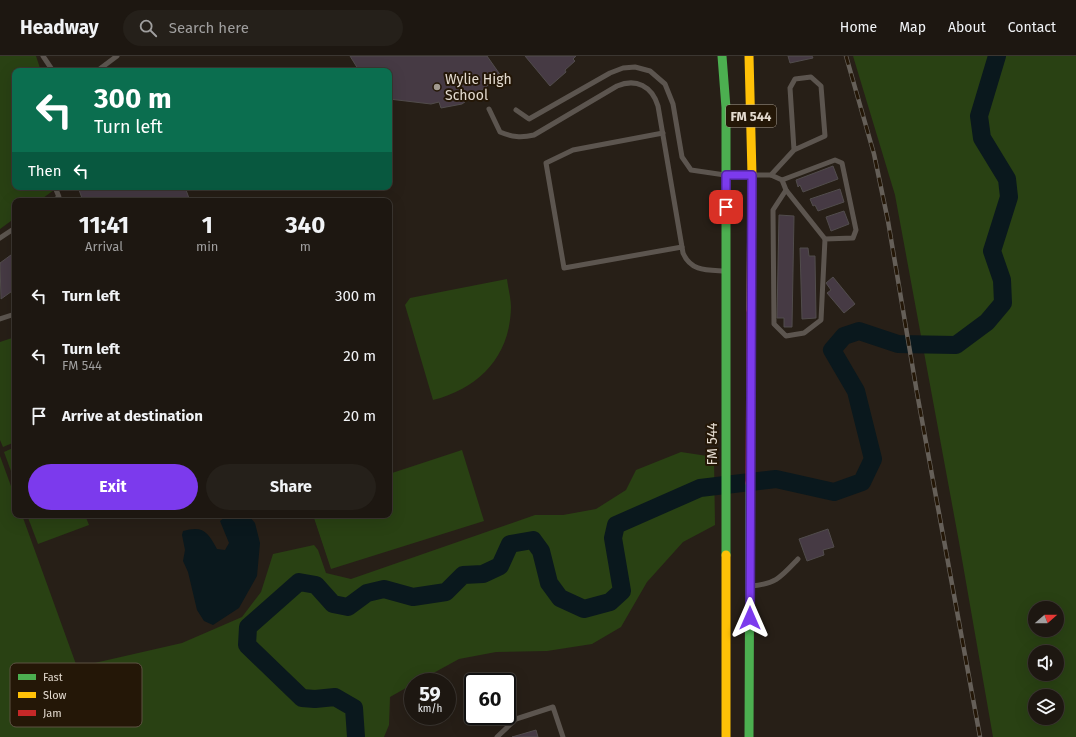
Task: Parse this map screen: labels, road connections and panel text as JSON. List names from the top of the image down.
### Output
{
  "streets": {
    "main road": ["FM 544"]
  },
  "places": ["Wylie High School"],
  "legend": ["Fast", "Slow", "Jam"],
  "north": "right",
  "page": {
    "header": "Headway",
    "search": "Search here",
    "nav": [
      "Home",
      "Map",
      "About",
      "Contact"
    ],
    "turn": ["300 m", "Turn left"],
    "then": "Then",
    "eta": [
      "11:41",
      "Arrival",
      "1",
      "min",
      "340",
      "m"
    ],
    "list": [
      {
        "name": "Turn left",
        "value": "300 m"
      },
      {
        "name": "Turn left",
        "note": "FM 544",
        "value": "20 m"
      },
      {
        "name": "Arrive at destination",
        "value": "20 m"
      }
    ],
    "buttons": ["Exit", "Share"],
    "speed": "59 km/h",
    "limit": "60"
  }
}
